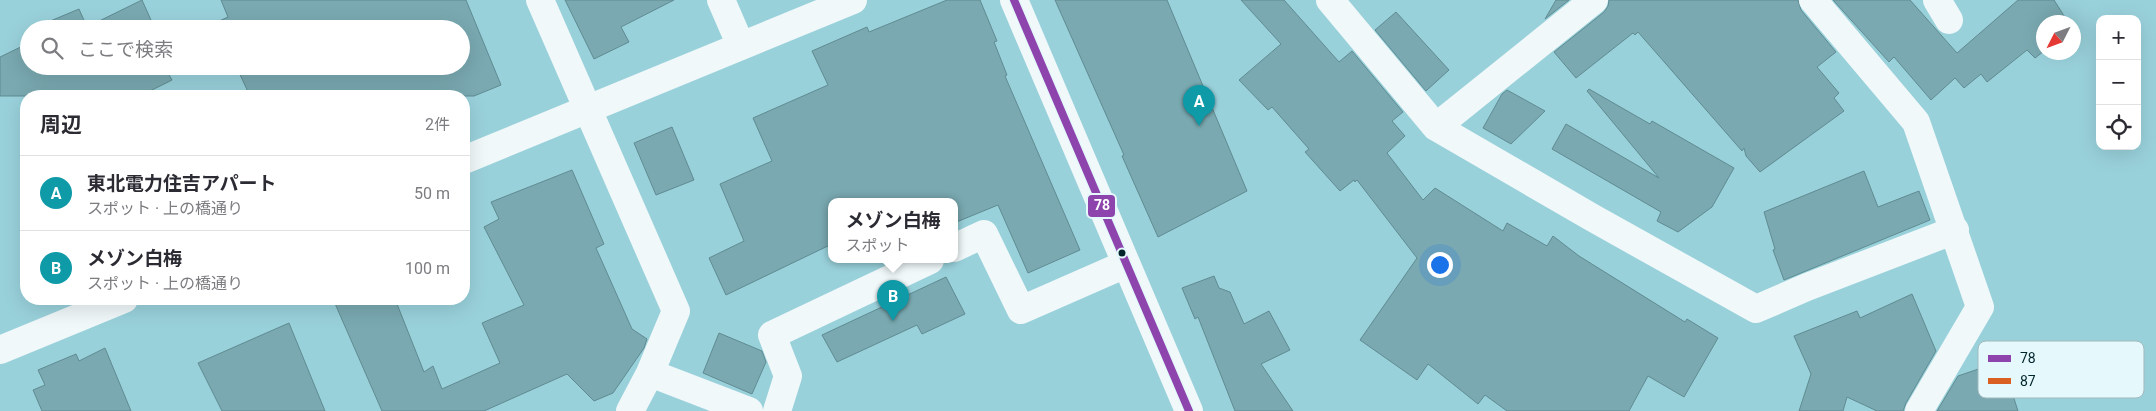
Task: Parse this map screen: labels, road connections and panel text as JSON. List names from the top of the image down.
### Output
{
  "lines": ["transit line 78"],
  "legend": ["78", "87"],
  "north": "bottom left",
  "page": {
    "map_buttons": ["+", "−"],
    "search": "ここで検索",
    "pins": ["A", "B"],
    "heading": ["周辺", "2件"],
    "list": [
      {
        "mark": "A",
        "name": "東北電力住吉アパート",
        "note": "スポット · 上の橋通り",
        "value": "50 m"
      },
      {
        "mark": "B",
        "name": "メゾン白梅",
        "note": "スポット · 上の橋通り",
        "value": "100 m"
      }
    ],
    "popup": ["メゾン白梅", "スポット"]
  }
}
